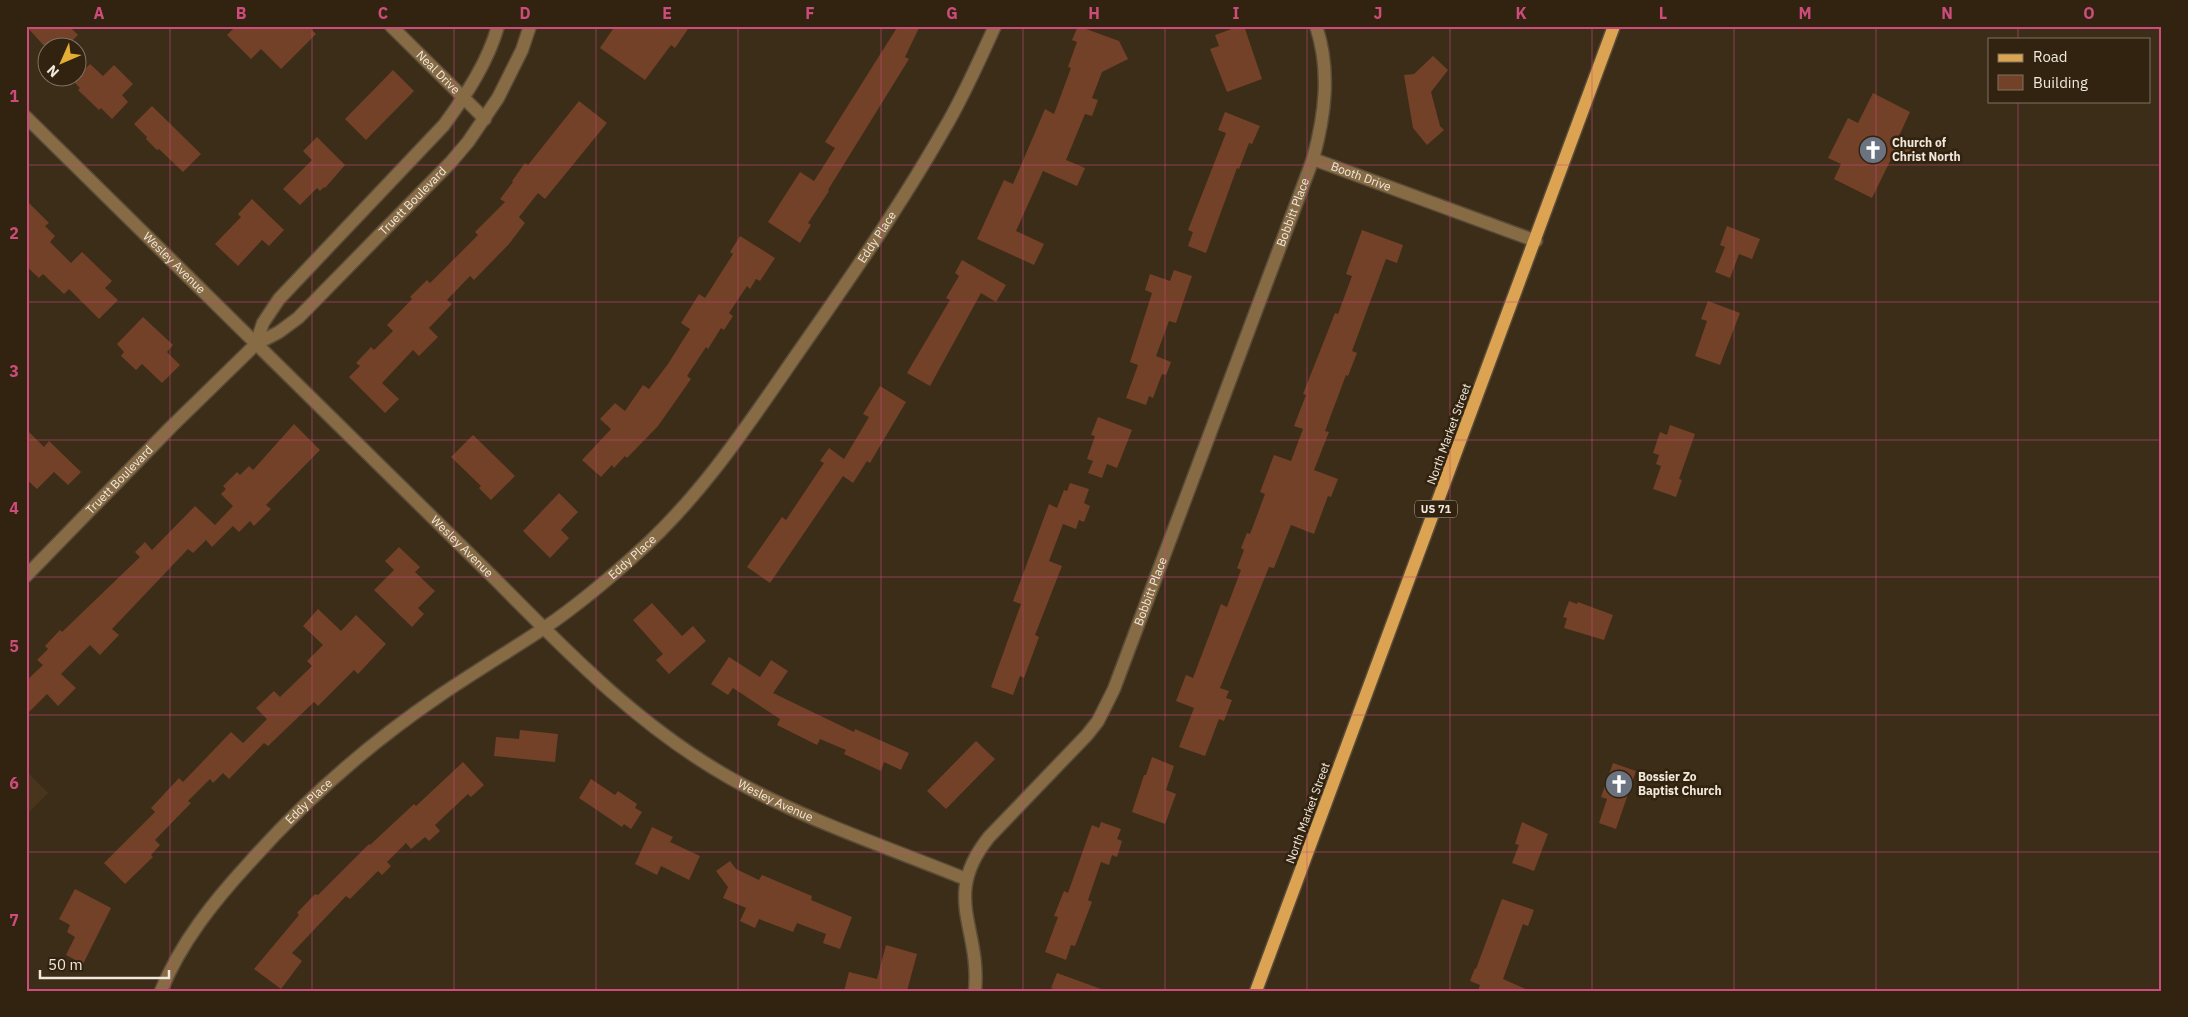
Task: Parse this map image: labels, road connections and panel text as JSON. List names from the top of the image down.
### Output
{
  "streets": {
    "main road": ["North Market Street", "US 71"],
    "street": [
      "Neal Drive",
      "Booth Drive",
      "Truett Boulevard",
      "Bobbitt Place",
      "Eddy Place",
      "Wesley Avenue"
    ]
  },
  "crossings": [
    ["Neal Drive", "Truett Boulevard"],
    ["Booth Drive", "Bobbitt Place"],
    ["Booth Drive", "North Market Street"],
    ["Truett Boulevard", "Wesley Avenue"],
    ["Bobbitt Place", "Wesley Avenue"],
    ["Eddy Place", "Wesley Avenue"]
  ],
  "places": {
    "church": ["Church of Christ North", "Bossier Zo Baptist Church"]
  },
  "legend": ["Road", "Building"],
  "scale_bar": "50 m",
  "north": "bottom left",
  "grid": {
    "columns": [
      "A",
      "B",
      "C",
      "D",
      "E",
      "F",
      "G",
      "H",
      "I",
      "J",
      "K",
      "L",
      "M",
      "N",
      "O"
    ],
    "rows": [
      "1",
      "2",
      "3",
      "4",
      "5",
      "6",
      "7"
    ]
  }
}
